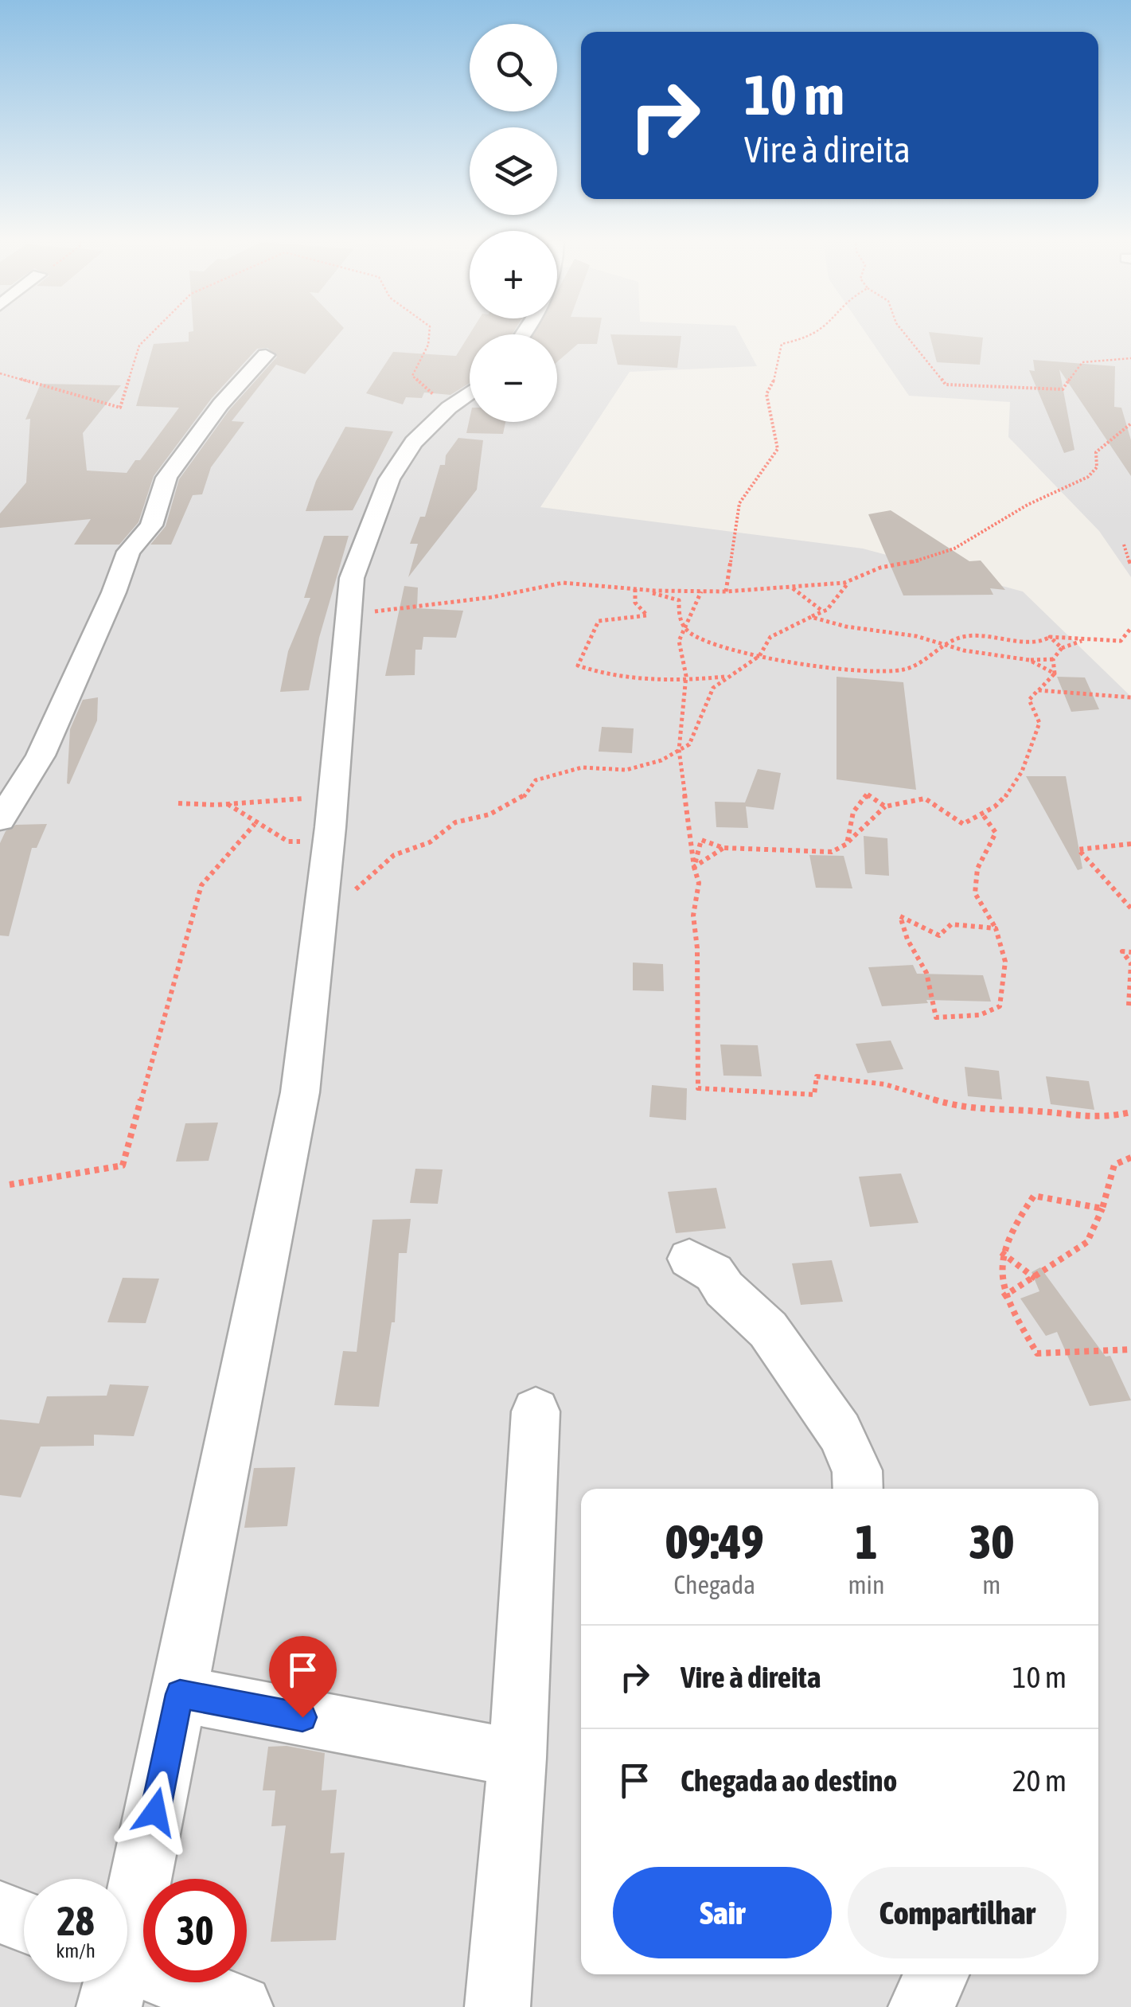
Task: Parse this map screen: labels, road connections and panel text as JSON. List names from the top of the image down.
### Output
{
  "page": {
    "map_buttons": ["+", "−"],
    "turn": ["10 m", "Vire à direita"],
    "eta": [
      "09:49",
      "Chegada",
      "1",
      "min",
      "30",
      "m"
    ],
    "list": [
      {
        "name": "Vire à direita",
        "value": "10 m"
      },
      {
        "name": "Chegada ao destino",
        "value": "20 m"
      }
    ],
    "buttons": ["Sair", "Compartilhar"],
    "speed": "28 km/h",
    "limit": "30"
  }
}
